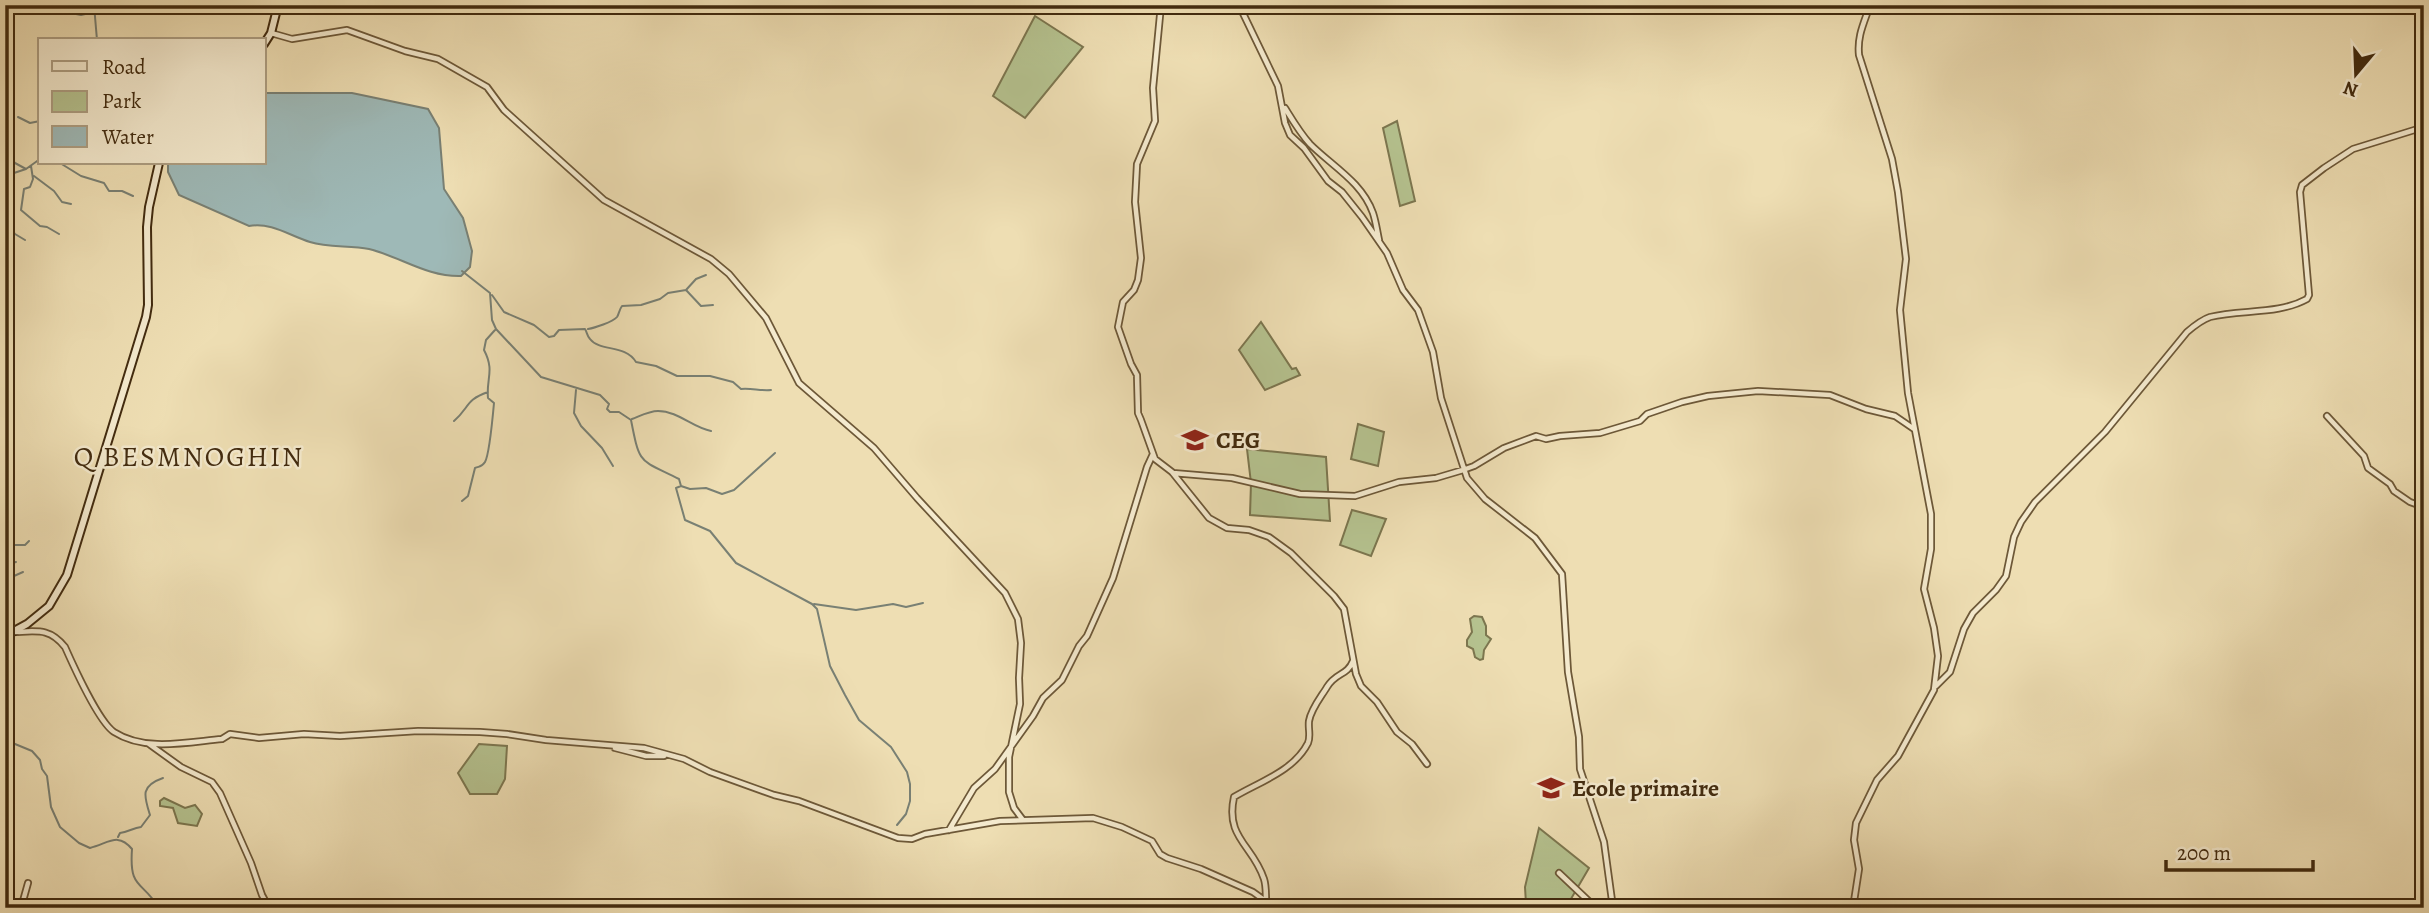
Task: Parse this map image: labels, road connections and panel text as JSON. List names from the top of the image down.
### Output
{
  "districts": ["Q BESMNOGHIN"],
  "places": {
    "school or university": ["CEG", "Ecole primaire"]
  },
  "legend": ["Road", "Park", "Water"],
  "scale_bar": "200 m",
  "north": "bottom"
}
